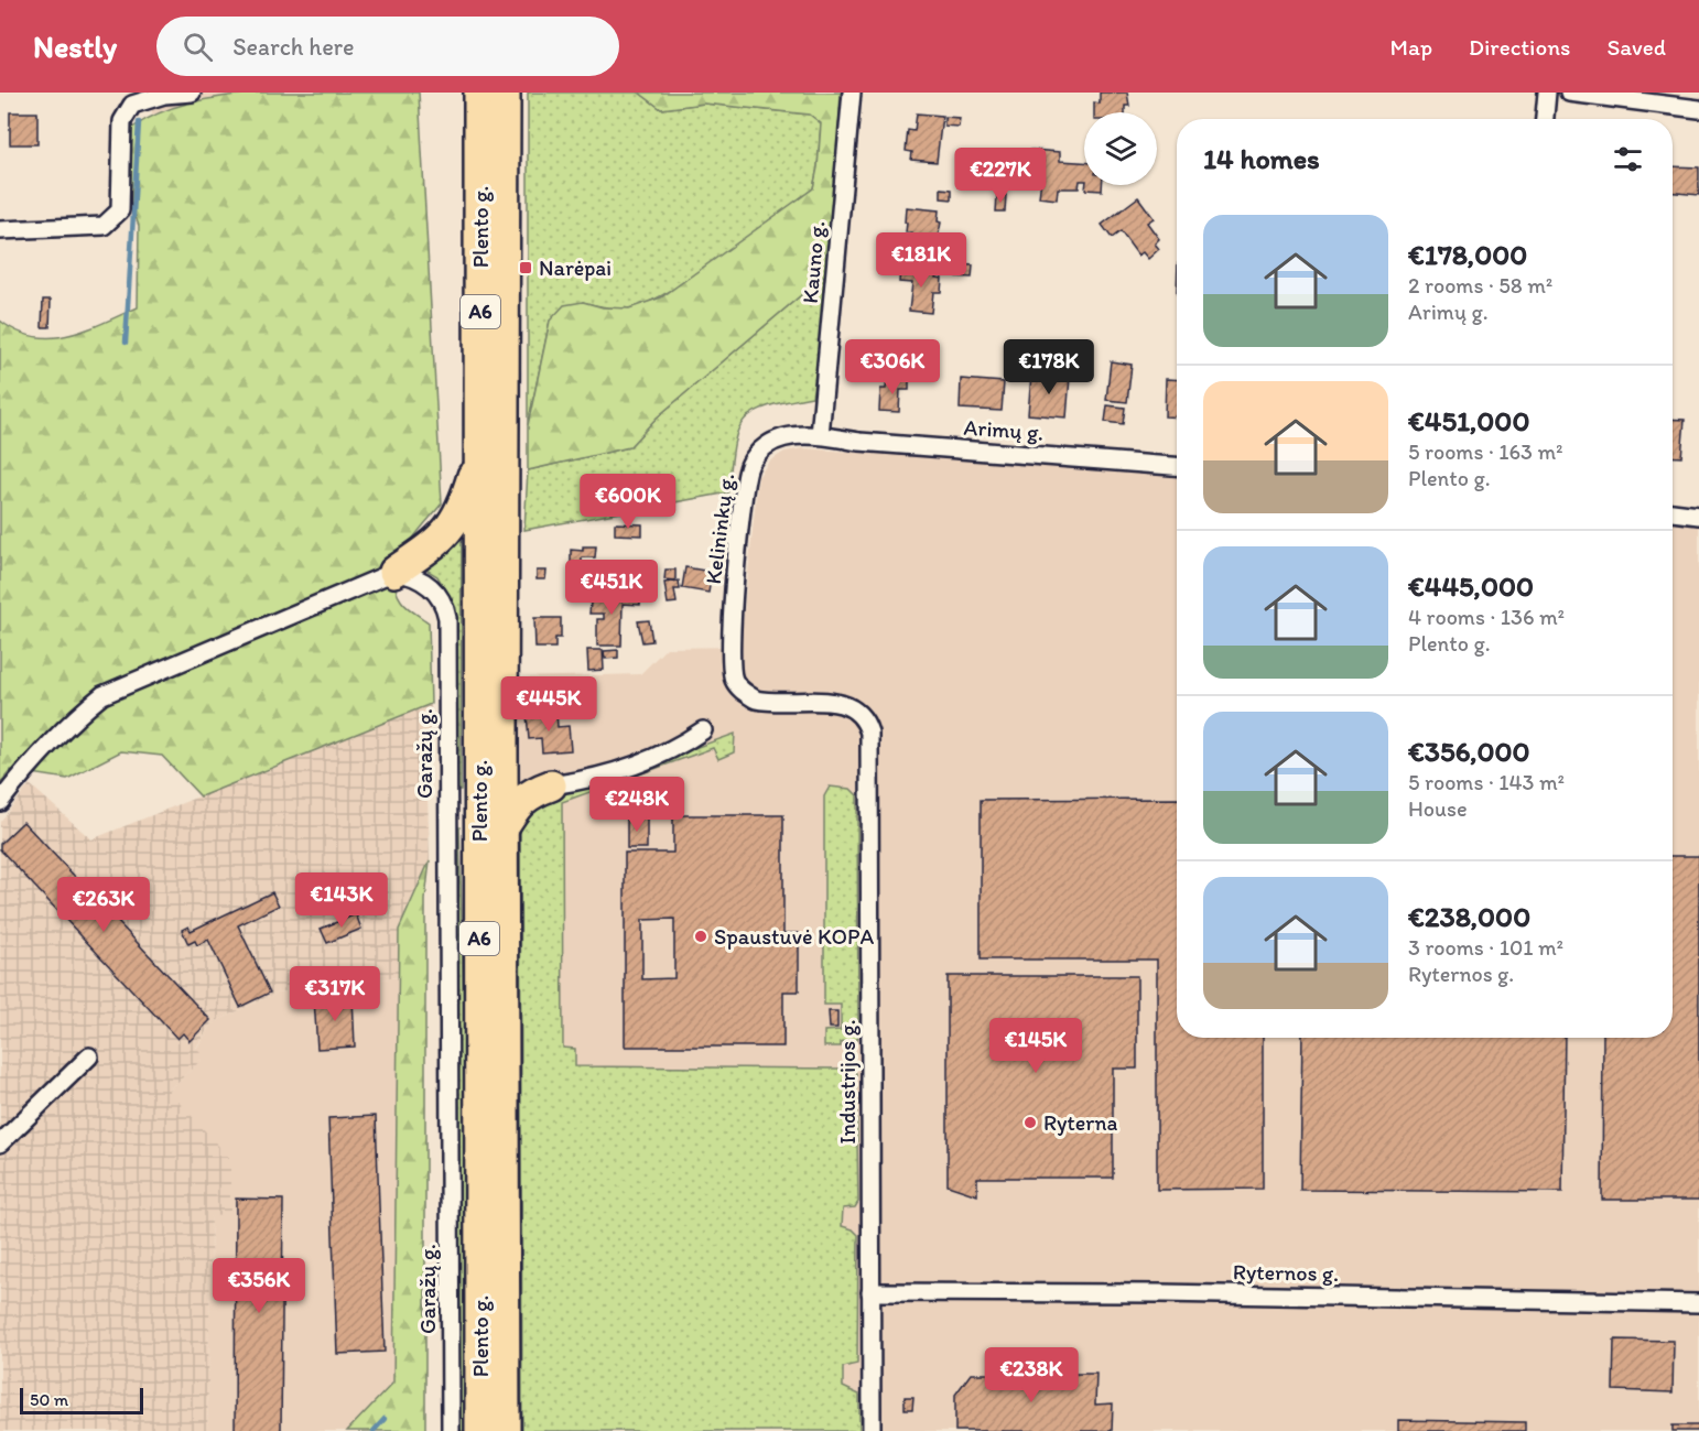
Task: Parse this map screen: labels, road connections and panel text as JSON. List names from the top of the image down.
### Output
{
  "streets": {
    "highway": ["Plento g.", "A6"],
    "street": [
      "Kauno g.",
      "Arimų g.",
      "Kelininkų g.",
      "Garažų g.",
      "Industrijos g.",
      "Ryternos g."
    ]
  },
  "crossings": [
    ["Kauno g.", "Arimų g."],
    ["Kauno g.", "Kelininkų g."],
    ["Arimų g.", "Kelininkų g."],
    ["Kelininkų g.", "Industrijos g."],
    ["Industrijos g.", "Ryternos g."]
  ],
  "places": {
    "transit": ["Narėpai"],
    "other": ["Spaustuvė KOPA", "Ryterna"]
  },
  "scale_bar": "50 m",
  "page": {
    "header": "Nestly",
    "search": "Search here",
    "nav": ["Map", "Directions", "Saved"],
    "heading": "14 homes",
    "price": [
      "€227K",
      "€181K",
      "€306K",
      "€178K",
      "€600K",
      "€451K",
      "€445K",
      "€248K",
      "€143K",
      "€263K",
      "€317K",
      "€145K",
      "€356K",
      "€238K"
    ],
    "list": [
      {
        "name": "€178,000",
        "note": "2 rooms · 58 m² · Arimų g."
      },
      {
        "name": "€451,000",
        "note": "5 rooms · 163 m² · Plento g."
      },
      {
        "name": "€445,000",
        "note": "4 rooms · 136 m² · Plento g."
      },
      {
        "name": "€356,000",
        "note": "5 rooms · 143 m² · House"
      },
      {
        "name": "€238,000",
        "note": "3 rooms · 101 m² · Ryternos g."
      }
    ],
    "scale": "50 m"
  }
}
